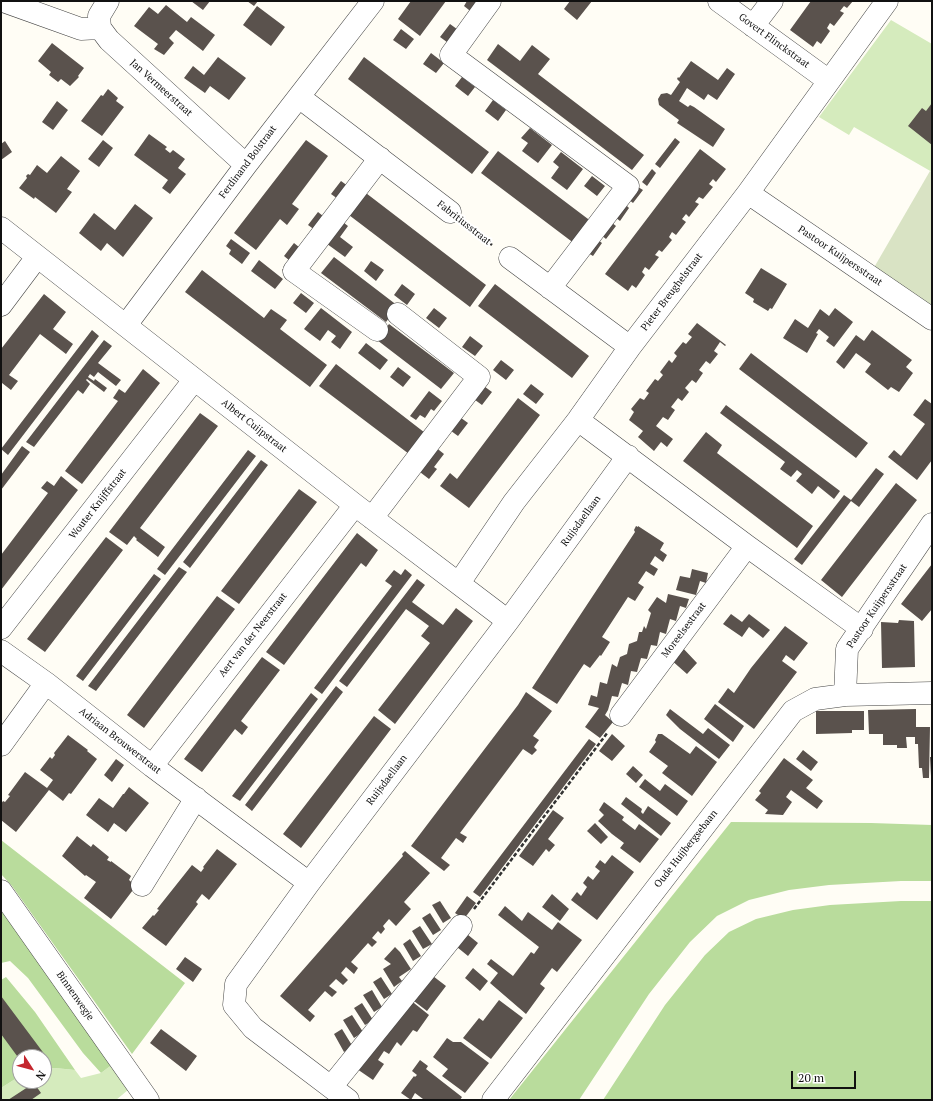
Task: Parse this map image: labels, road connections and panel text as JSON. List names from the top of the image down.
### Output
{
  "streets": {
    "street": [
      "Govert Flinckstraat",
      "Jan Vermeerstraat",
      "Ferdinand Bolstraat",
      "Fabritiusstraat",
      "Pastoor Kuijpersstraat",
      "Pieter Breughelstraat",
      "Albert Cuijpstraat",
      "Wouter Knijffstraat",
      "Ruijsdaellaan",
      "Moreelsestraat",
      "Aert van der Neerstraat",
      "Adriaan Brouwerstraat",
      "Oude Huijbergsebaan",
      "Binnenwegje"
    ]
  },
  "crossings": [
    ["Govert Flinckstraat", "Pieter Breughelstraat"],
    ["Jan Vermeerstraat", "Ferdinand Bolstraat"],
    ["Ferdinand Bolstraat", "Fabritiusstraat"],
    ["Ferdinand Bolstraat", "Albert Cuijpstraat"],
    ["Pastoor Kuijpersstraat", "Pieter Breughelstraat"],
    ["Pastoor Kuijpersstraat", "Oude Huijbergsebaan"],
    ["Pieter Breughelstraat", "Albert Cuijpstraat"],
    ["Albert Cuijpstraat", "Wouter Knijffstraat"],
    ["Albert Cuijpstraat", "Ruijsdaellaan"],
    ["Albert Cuijpstraat", "Aert van der Neerstraat"],
    ["Ruijsdaellaan", "Adriaan Brouwerstraat"],
    ["Aert van der Neerstraat", "Adriaan Brouwerstraat"]
  ],
  "scale_bar": "20 m",
  "north": "bottom right"
}
